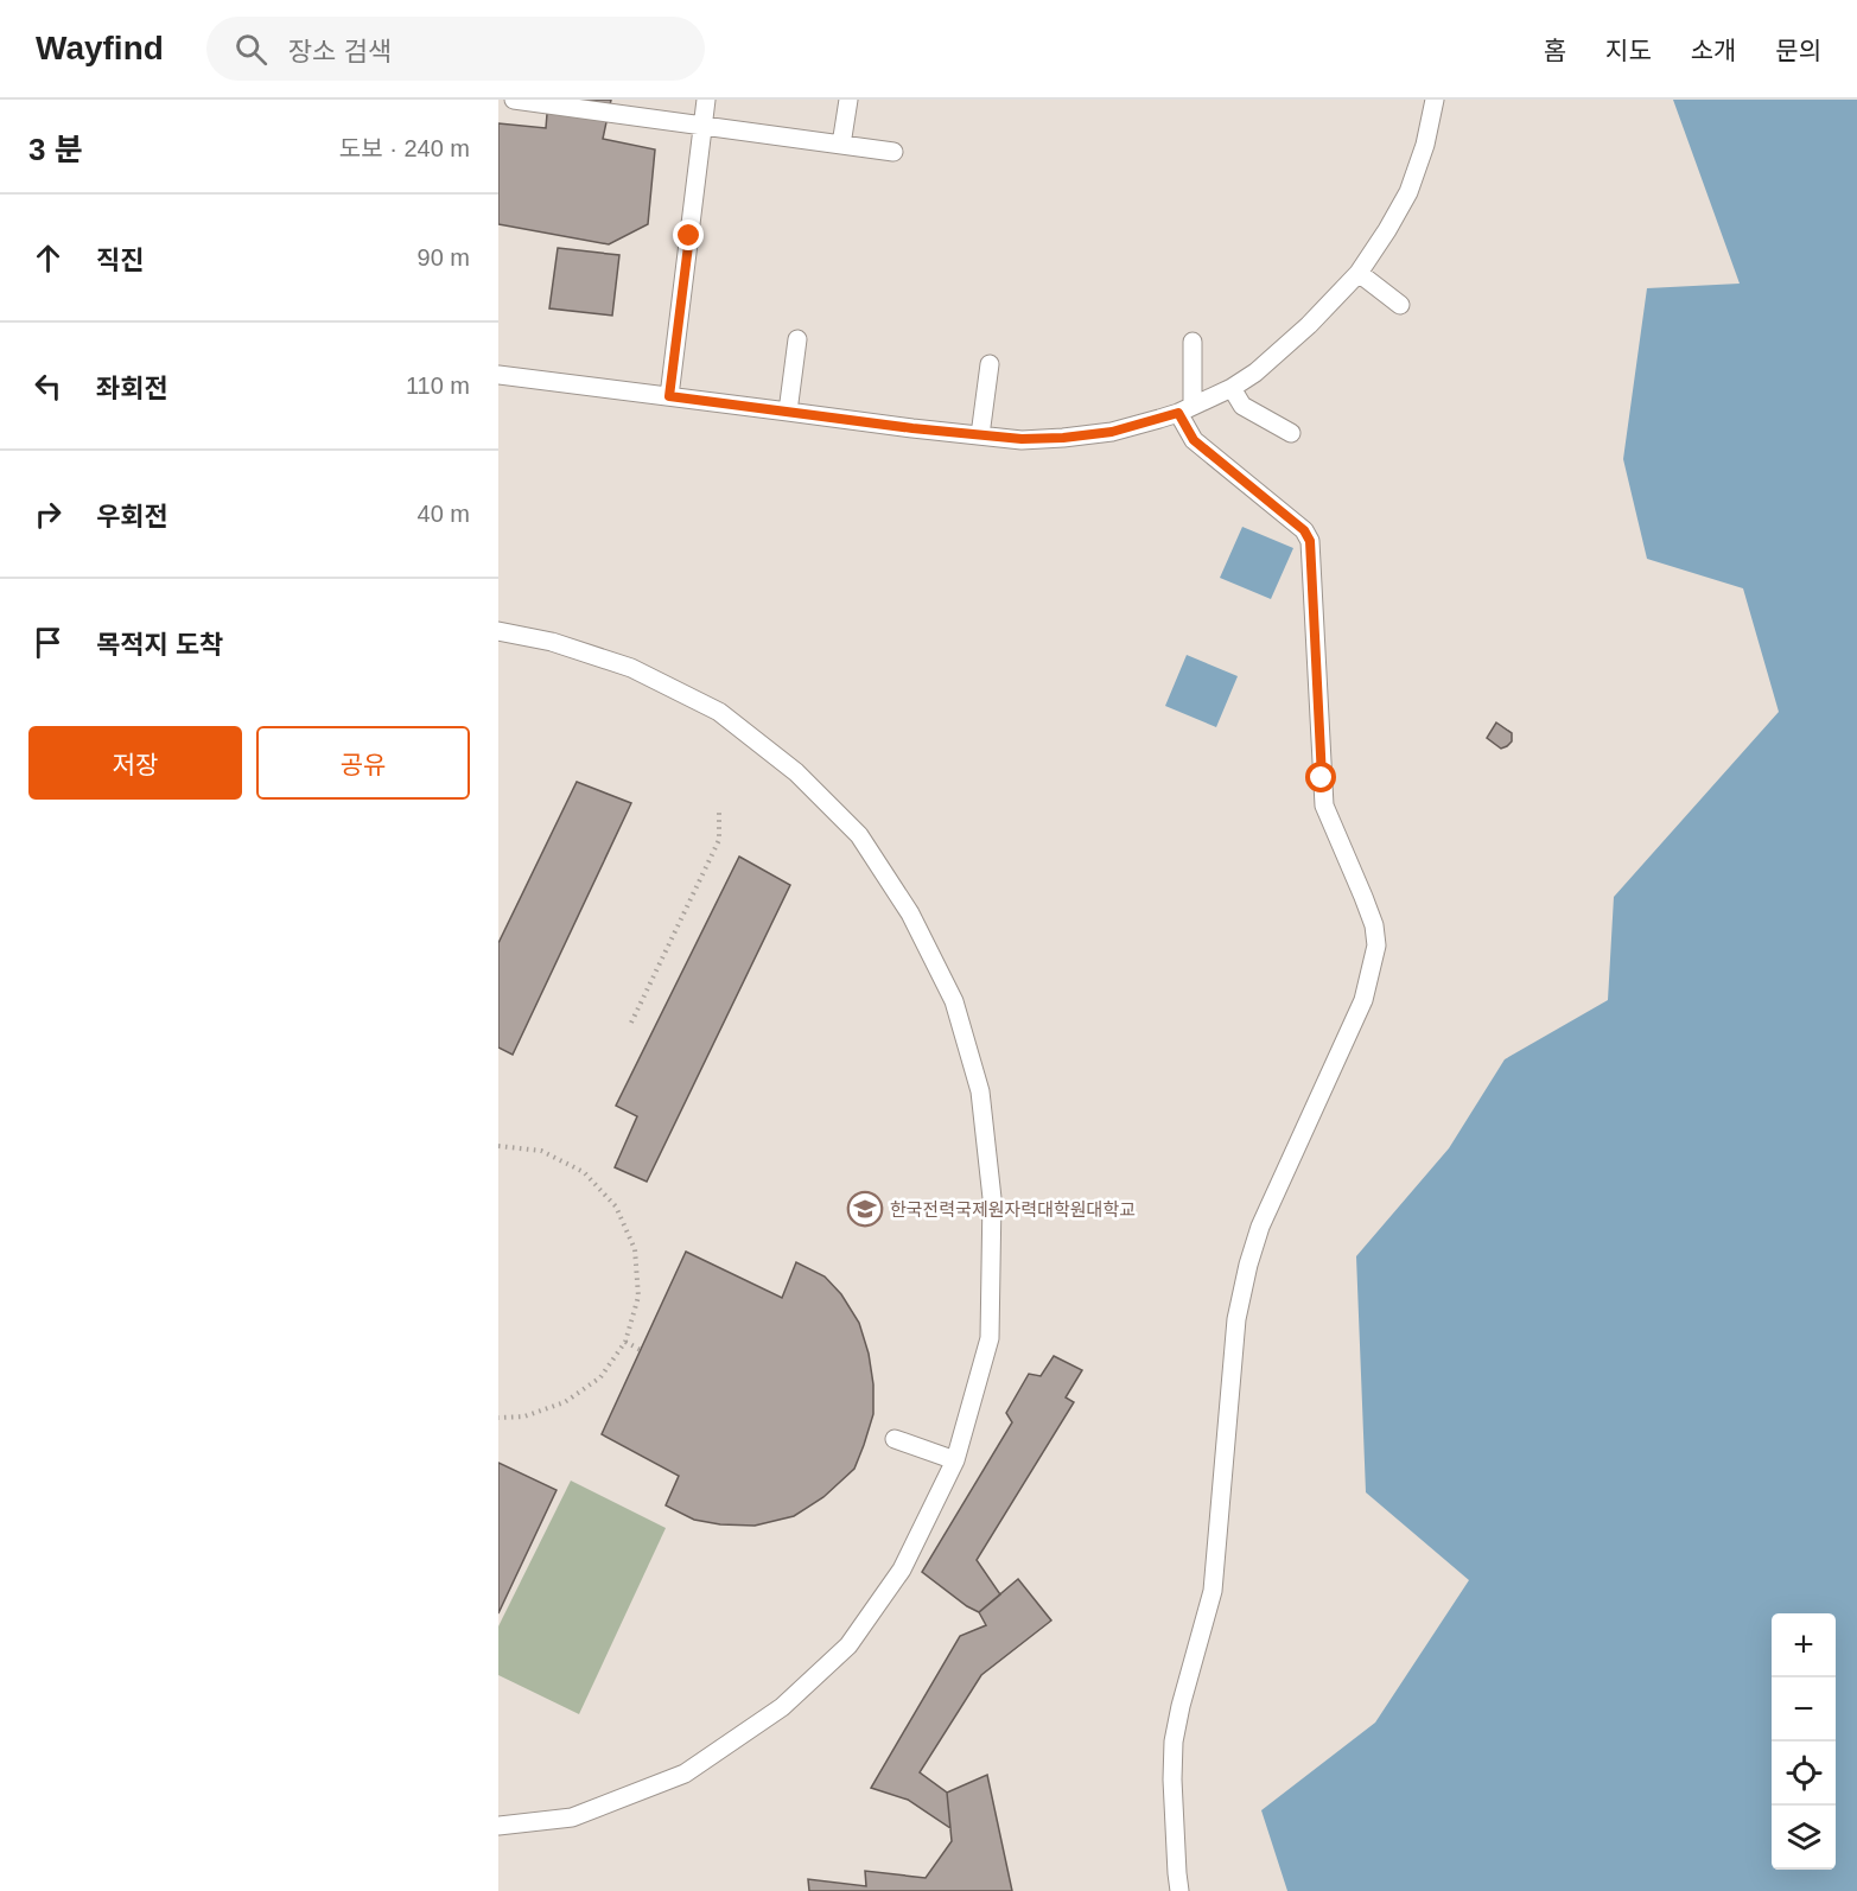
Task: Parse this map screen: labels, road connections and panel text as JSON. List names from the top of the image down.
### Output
{
  "places": {
    "school or university": ["한국전력국제원자력대학원대학교"]
  },
  "page": {
    "header": "Wayfind",
    "search": "장소 검색",
    "nav": [
      "홈",
      "지도",
      "소개",
      "문의"
    ],
    "heading": ["3 분", "도보 · 240 m"],
    "list": [
      ["직진", "90 m"],
      ["좌회전", "110 m"],
      ["우회전", "40 m"],
      "목적지 도착"
    ],
    "buttons": ["저장", "공유"],
    "map_buttons": ["+", "−"]
  }
}
